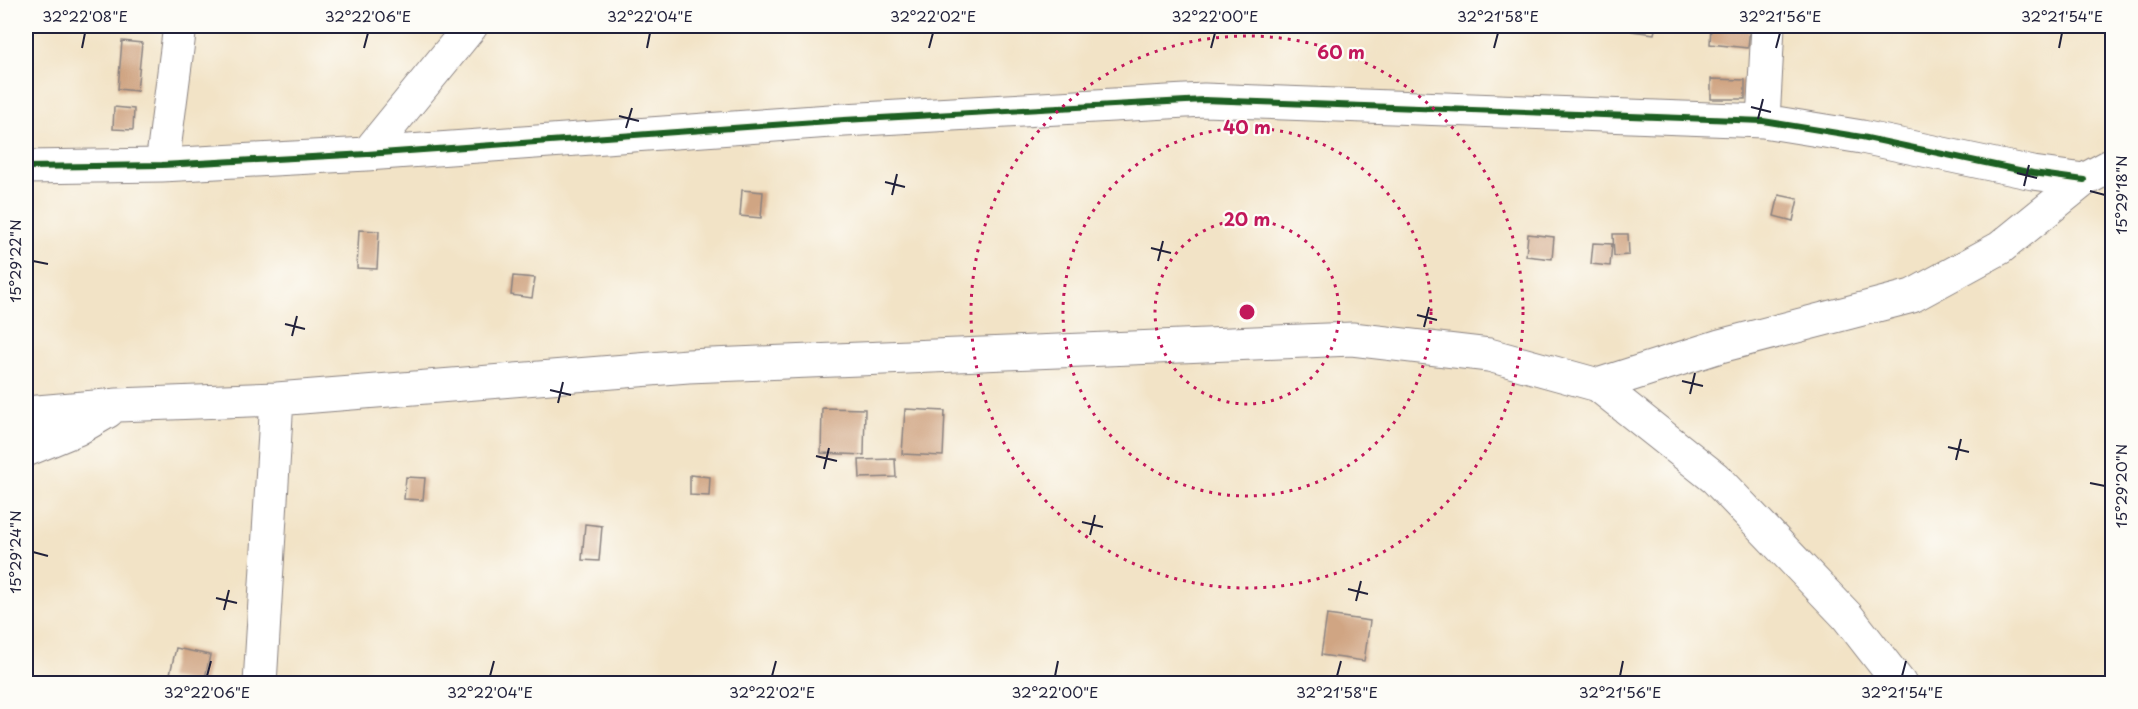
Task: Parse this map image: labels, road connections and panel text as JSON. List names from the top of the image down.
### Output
{
  "coordinates": [
    "32°22'08\"E",
    "32°22'06\"E",
    "32°22'04\"E",
    "32°22'02\"E",
    "32°22'00\"E",
    "32°21'58\"E",
    "32°21'56\"E",
    "32°21'54\"E",
    "15°29'18\"N",
    "15°29'22\"N",
    "15°29'20\"N",
    "15°29'24\"N"
  ],
  "rings": ["60 m", "40 m", "20 m"]
}
